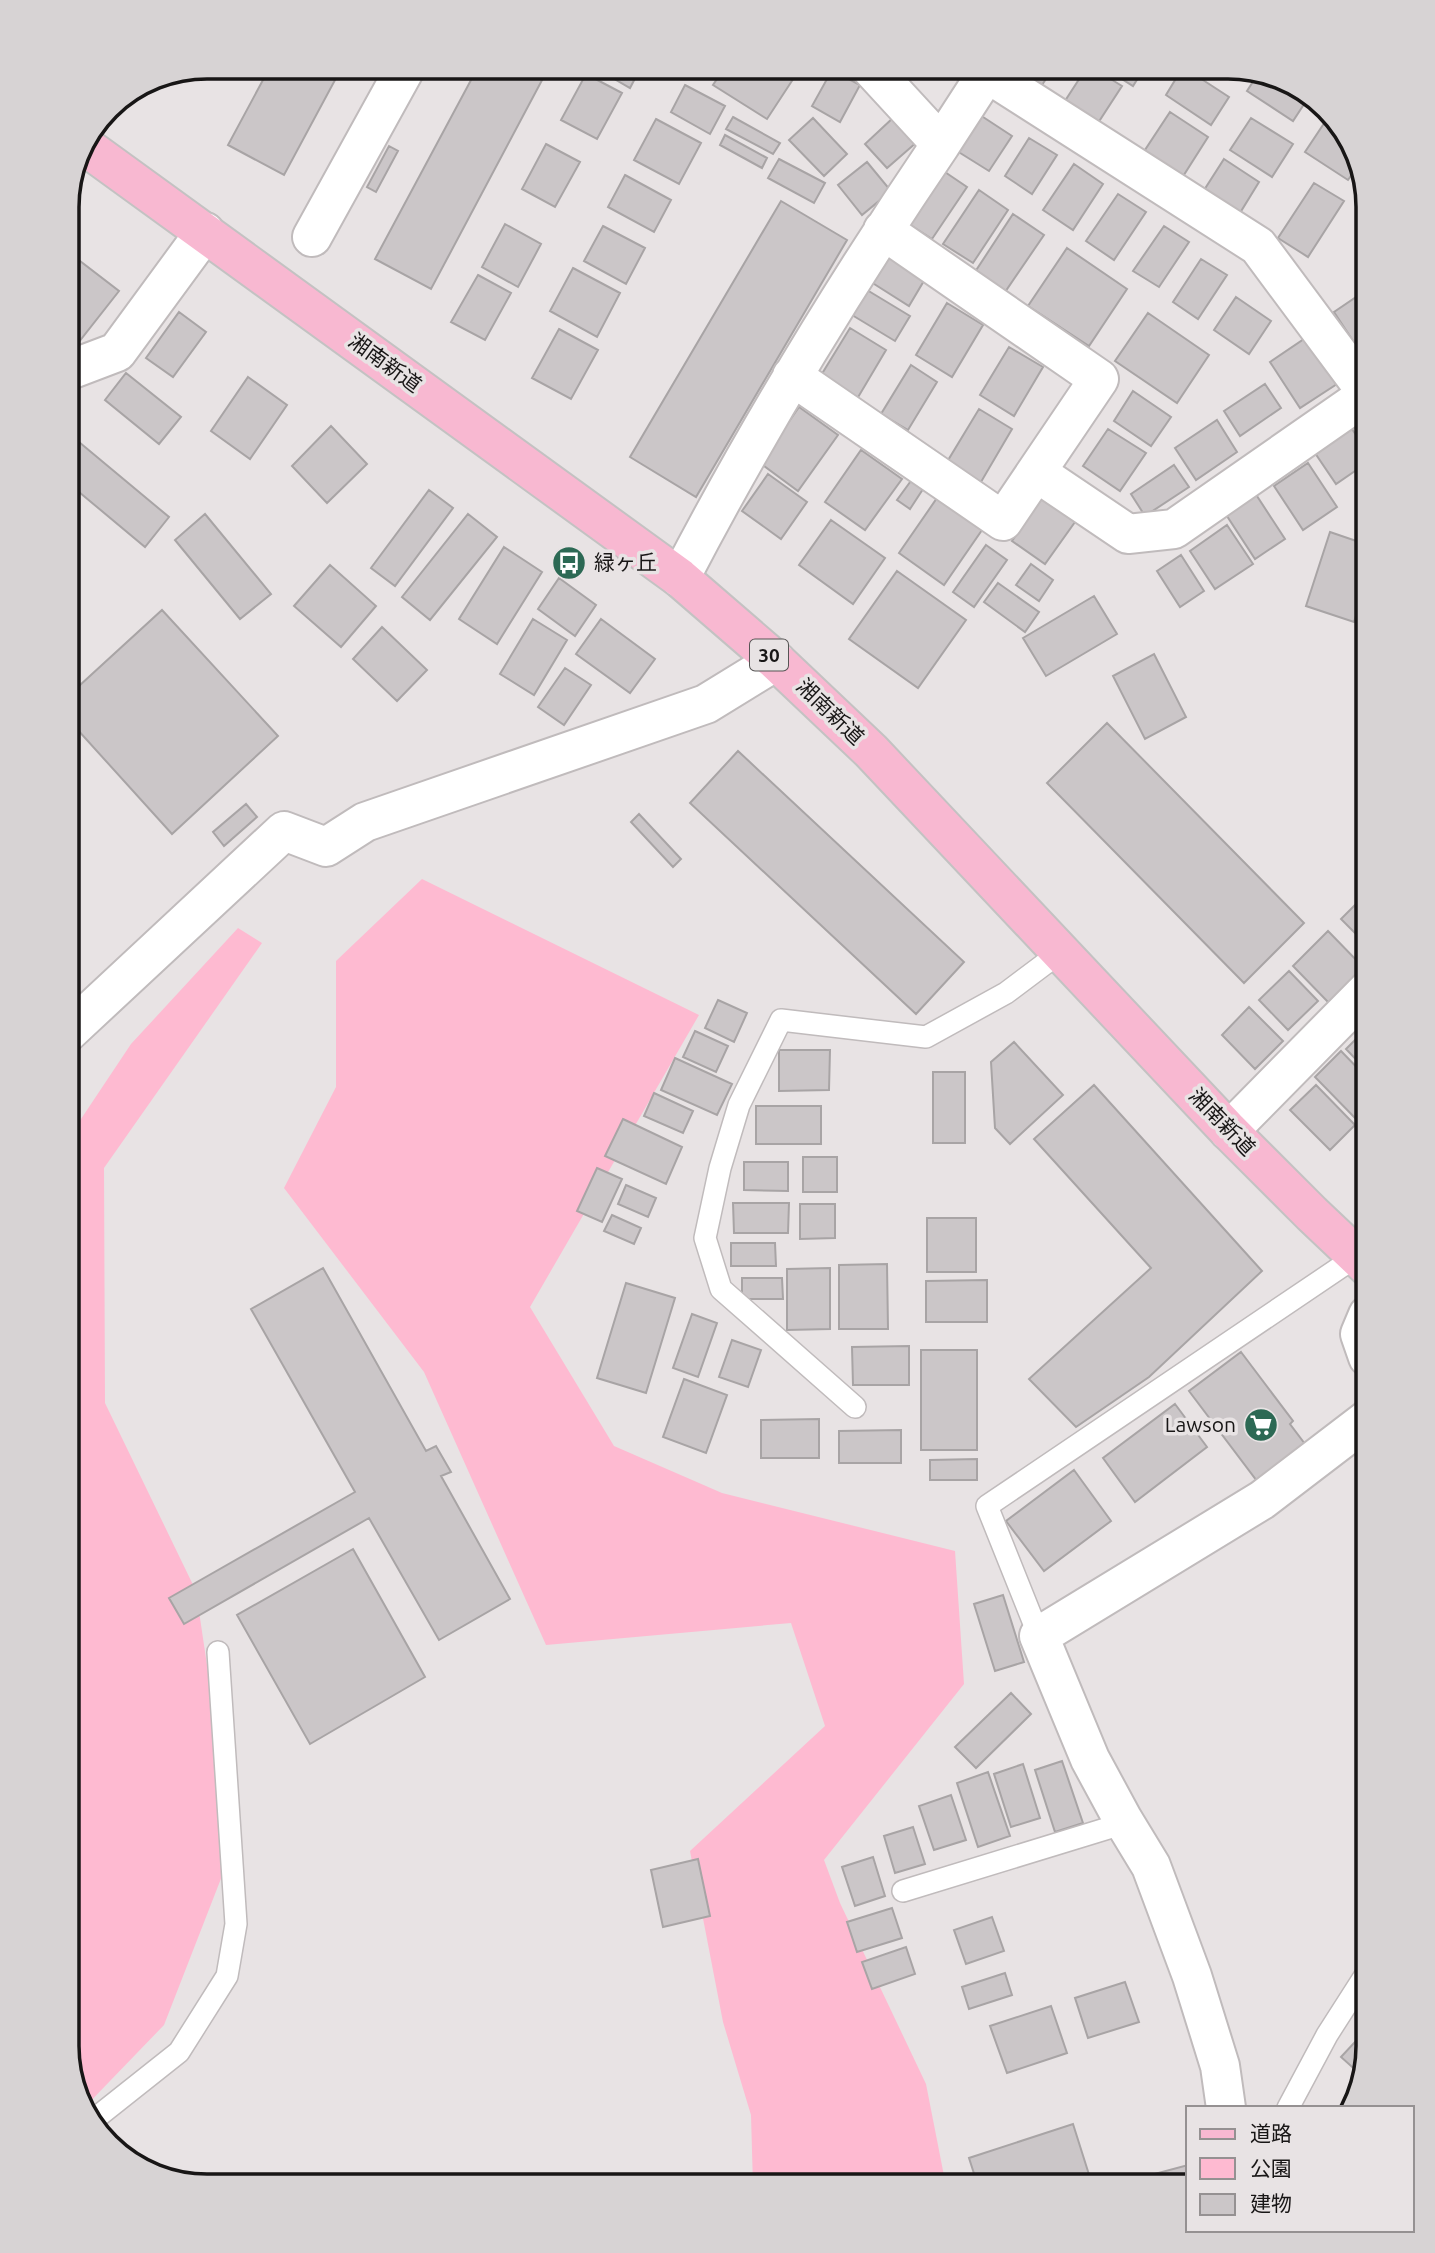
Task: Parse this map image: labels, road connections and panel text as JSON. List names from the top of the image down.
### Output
{
  "streets": {
    "main road": ["湘南新道", "30"]
  },
  "places": {
    "bus stop": ["緑ヶ丘"],
    "supermarket": ["Lawson"]
  },
  "legend": ["道路", "公園", "建物"]
}
